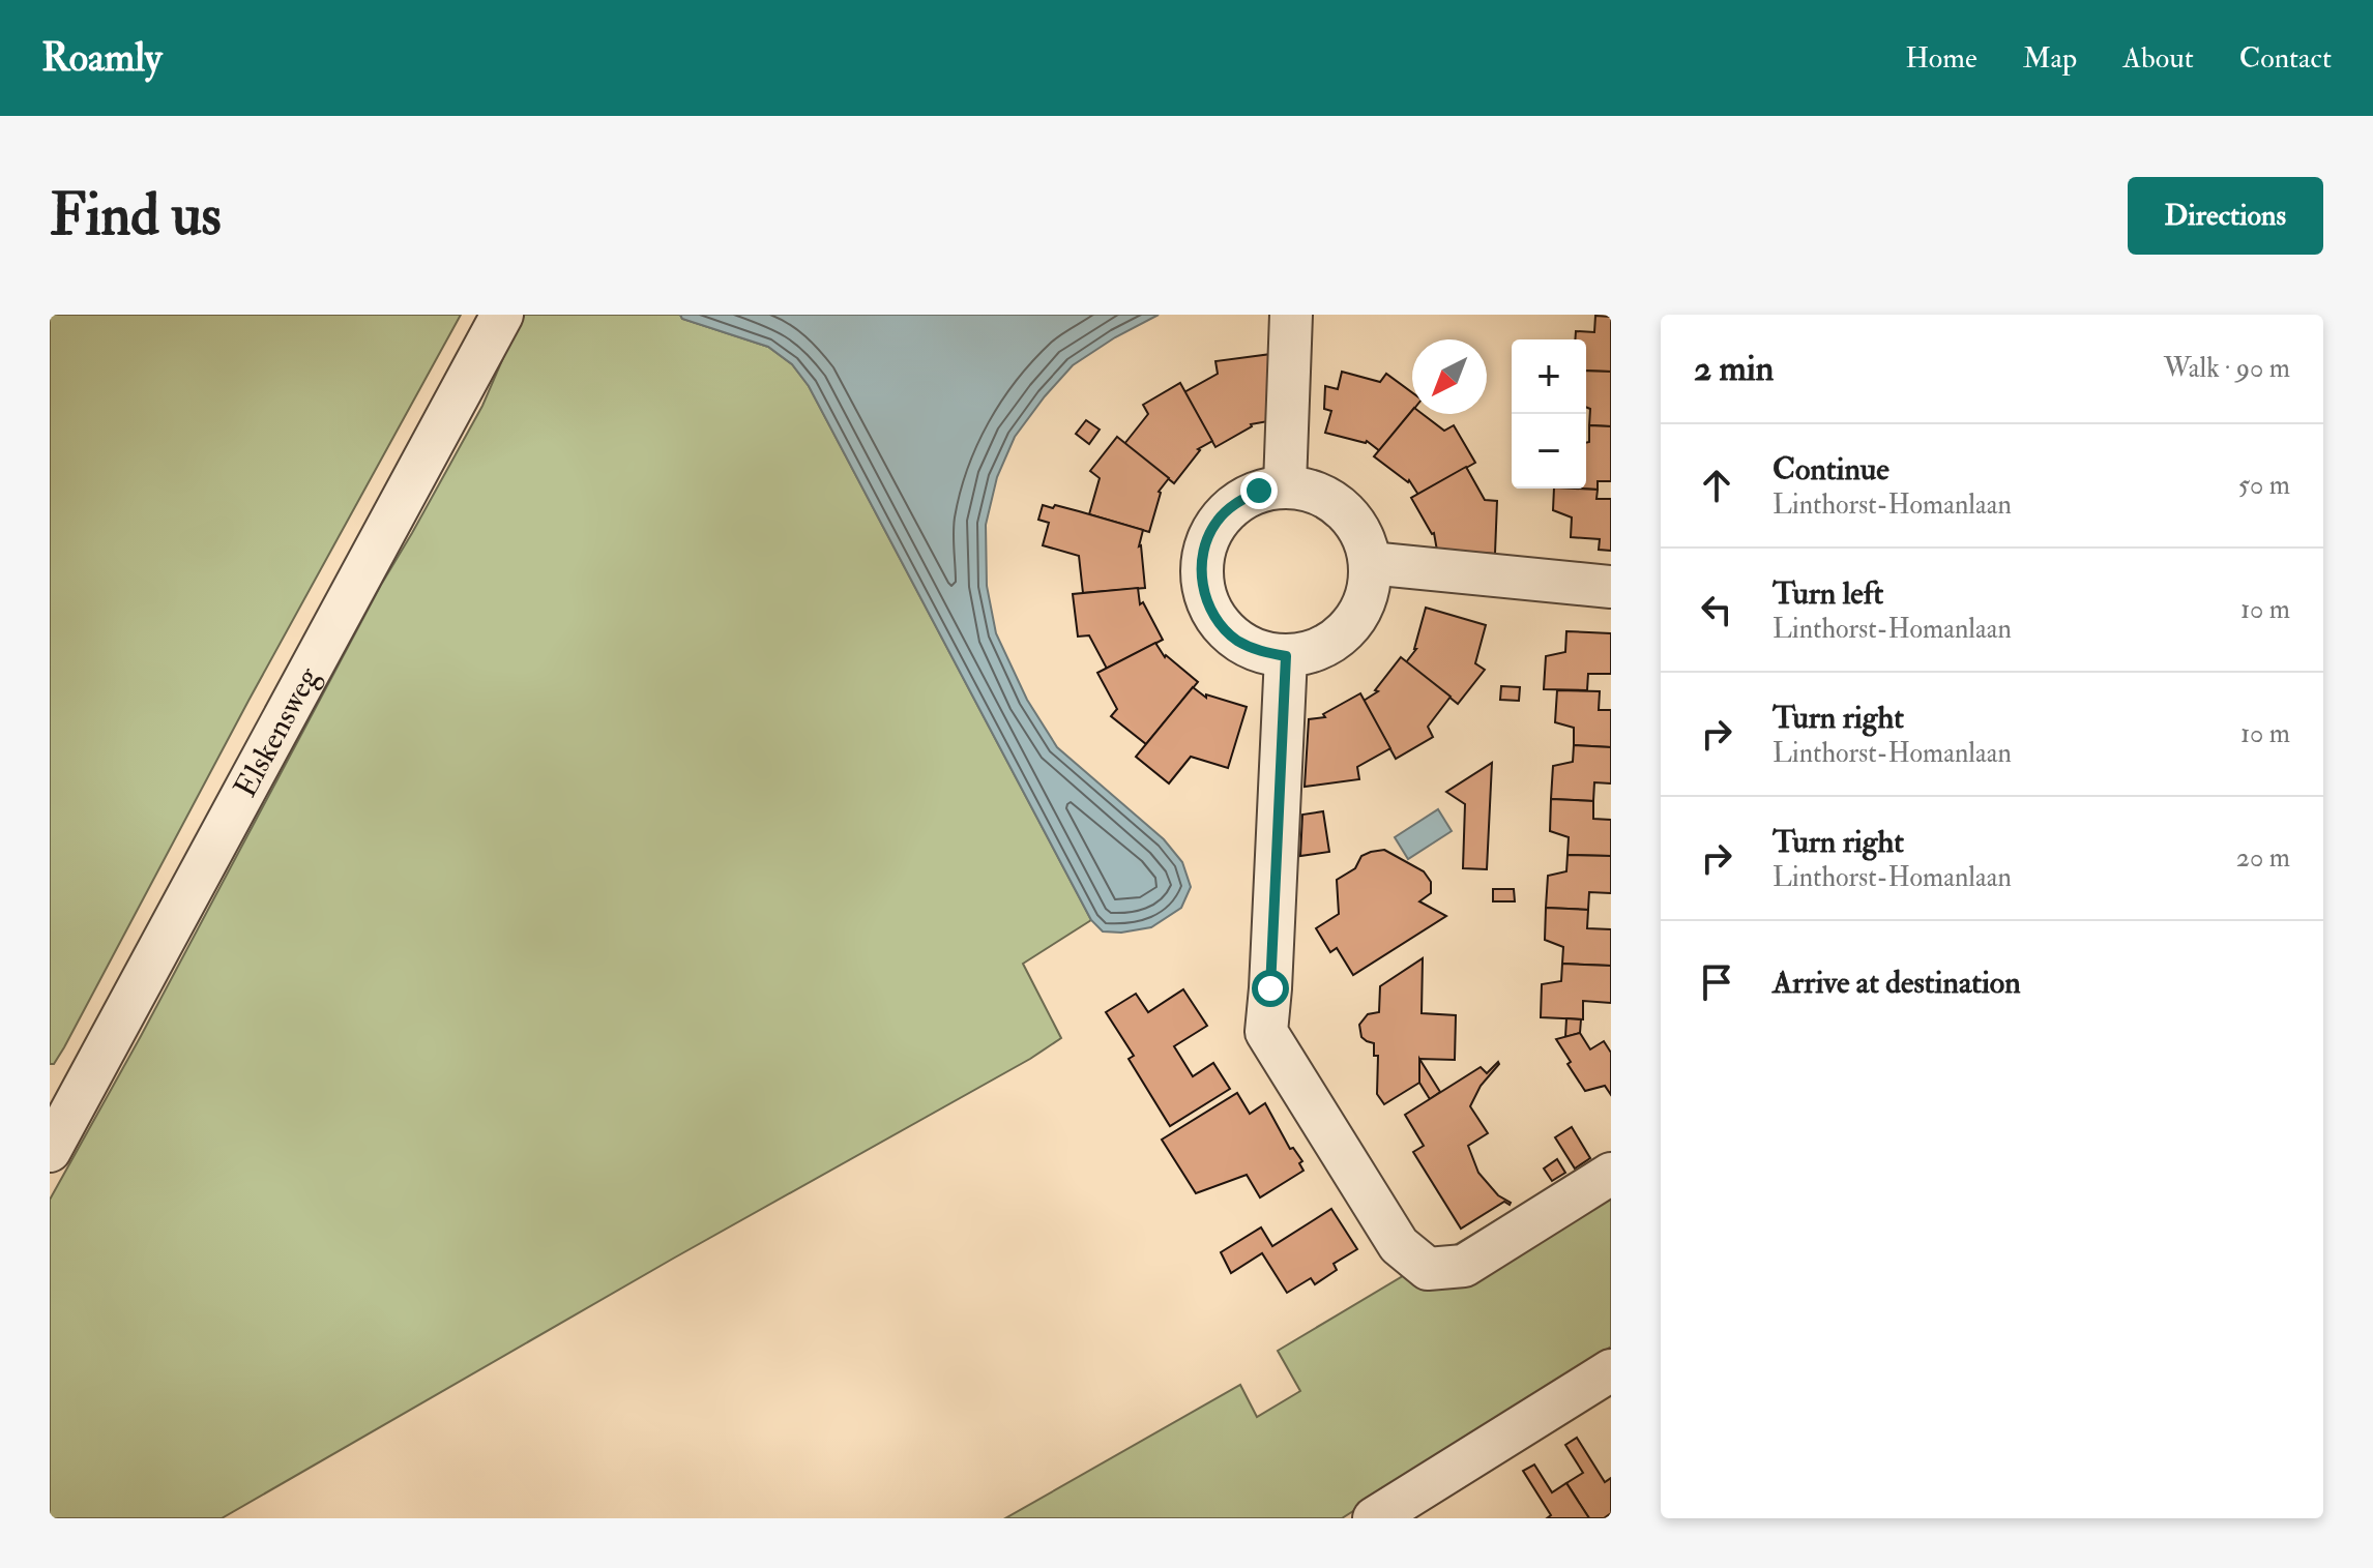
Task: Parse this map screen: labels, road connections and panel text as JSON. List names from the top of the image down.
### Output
{
  "streets": {
    "street": ["Elskensweg"]
  },
  "north": "bottom left",
  "page": {
    "header": "Roamly",
    "nav": [
      "Home",
      "Map",
      "About",
      "Contact"
    ],
    "buttons": "Directions",
    "title": "Find us",
    "heading": ["2 min", "Walk · 90 m"],
    "map_buttons": ["+", "−"],
    "list": [
      ["Continue", "Linthorst-Homanlaan", "50 m"],
      ["Turn left", "Linthorst-Homanlaan", "10 m"],
      ["Turn right", "Linthorst-Homanlaan", "10 m"],
      ["Turn right", "Linthorst-Homanlaan", "20 m"],
      "Arrive at destination"
    ]
  }
}
